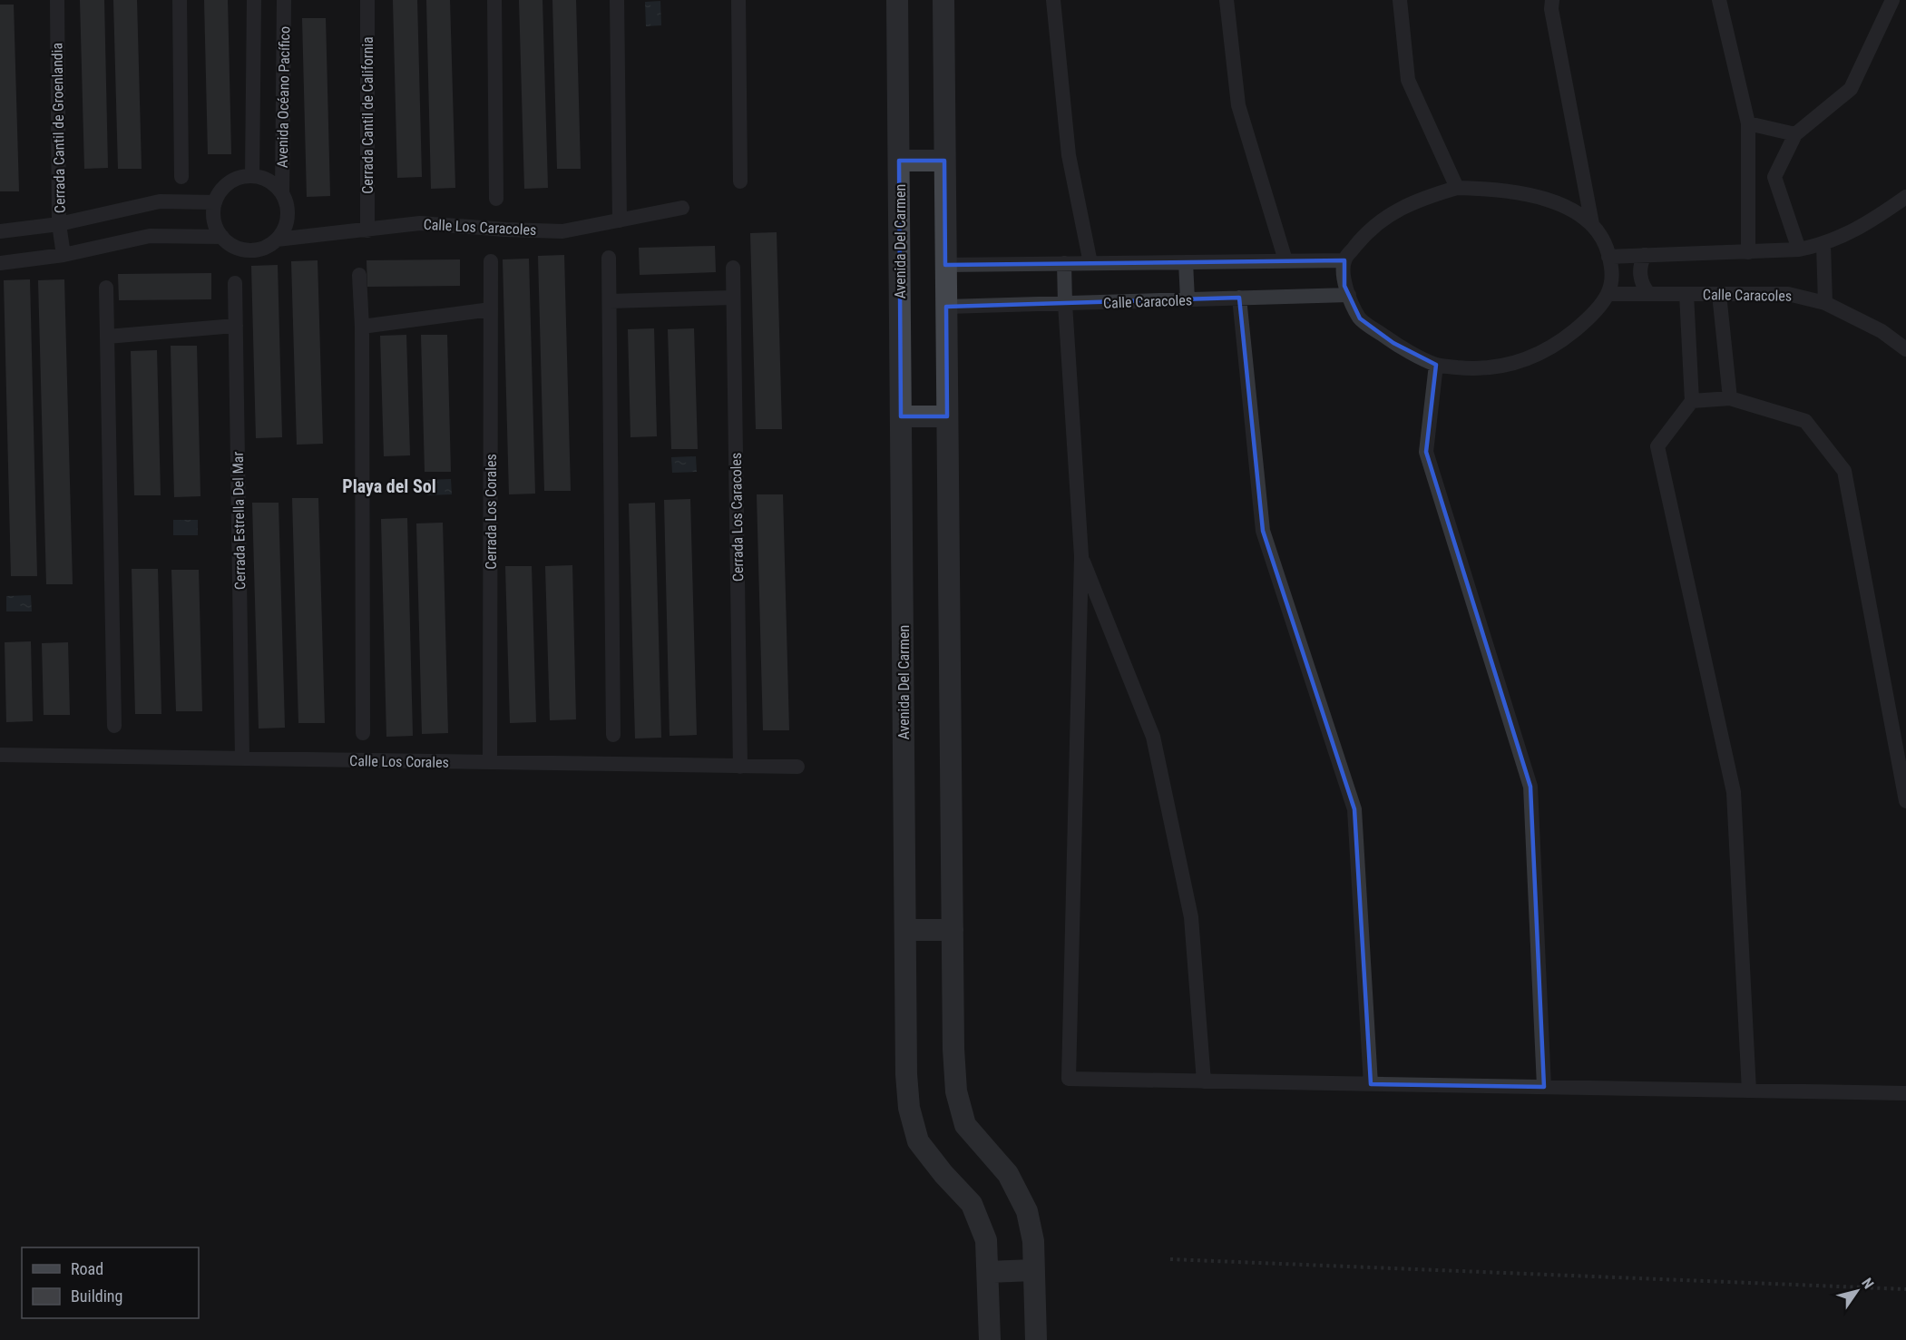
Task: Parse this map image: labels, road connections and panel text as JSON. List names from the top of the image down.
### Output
{
  "streets": {
    "main road": ["Avenida Del Carmen"],
    "street": [
      "Avenida Océano Pacífico",
      "Cerrada Cantil de California",
      "Cerrada Cantil de Groenlandia",
      "Calle Los Caracoles",
      "Calle Caracoles",
      "Cerrada Los Corales",
      "Cerrada Los Caracoles",
      "Cerrada Estrella Del Mar",
      "Calle Los Corales"
    ]
  },
  "crossings": [
    ["Avenida Océano Pacífico", "Calle Los Caracoles"],
    ["Cerrada Cantil de California", "Calle Los Caracoles"],
    ["Cerrada Los Corales", "Calle Los Corales"],
    ["Cerrada Los Caracoles", "Calle Los Corales"],
    ["Cerrada Estrella Del Mar", "Calle Los Corales"]
  ],
  "districts": ["Playa del Sol"],
  "legend": ["Road", "Building"],
  "north": "top right"
}
